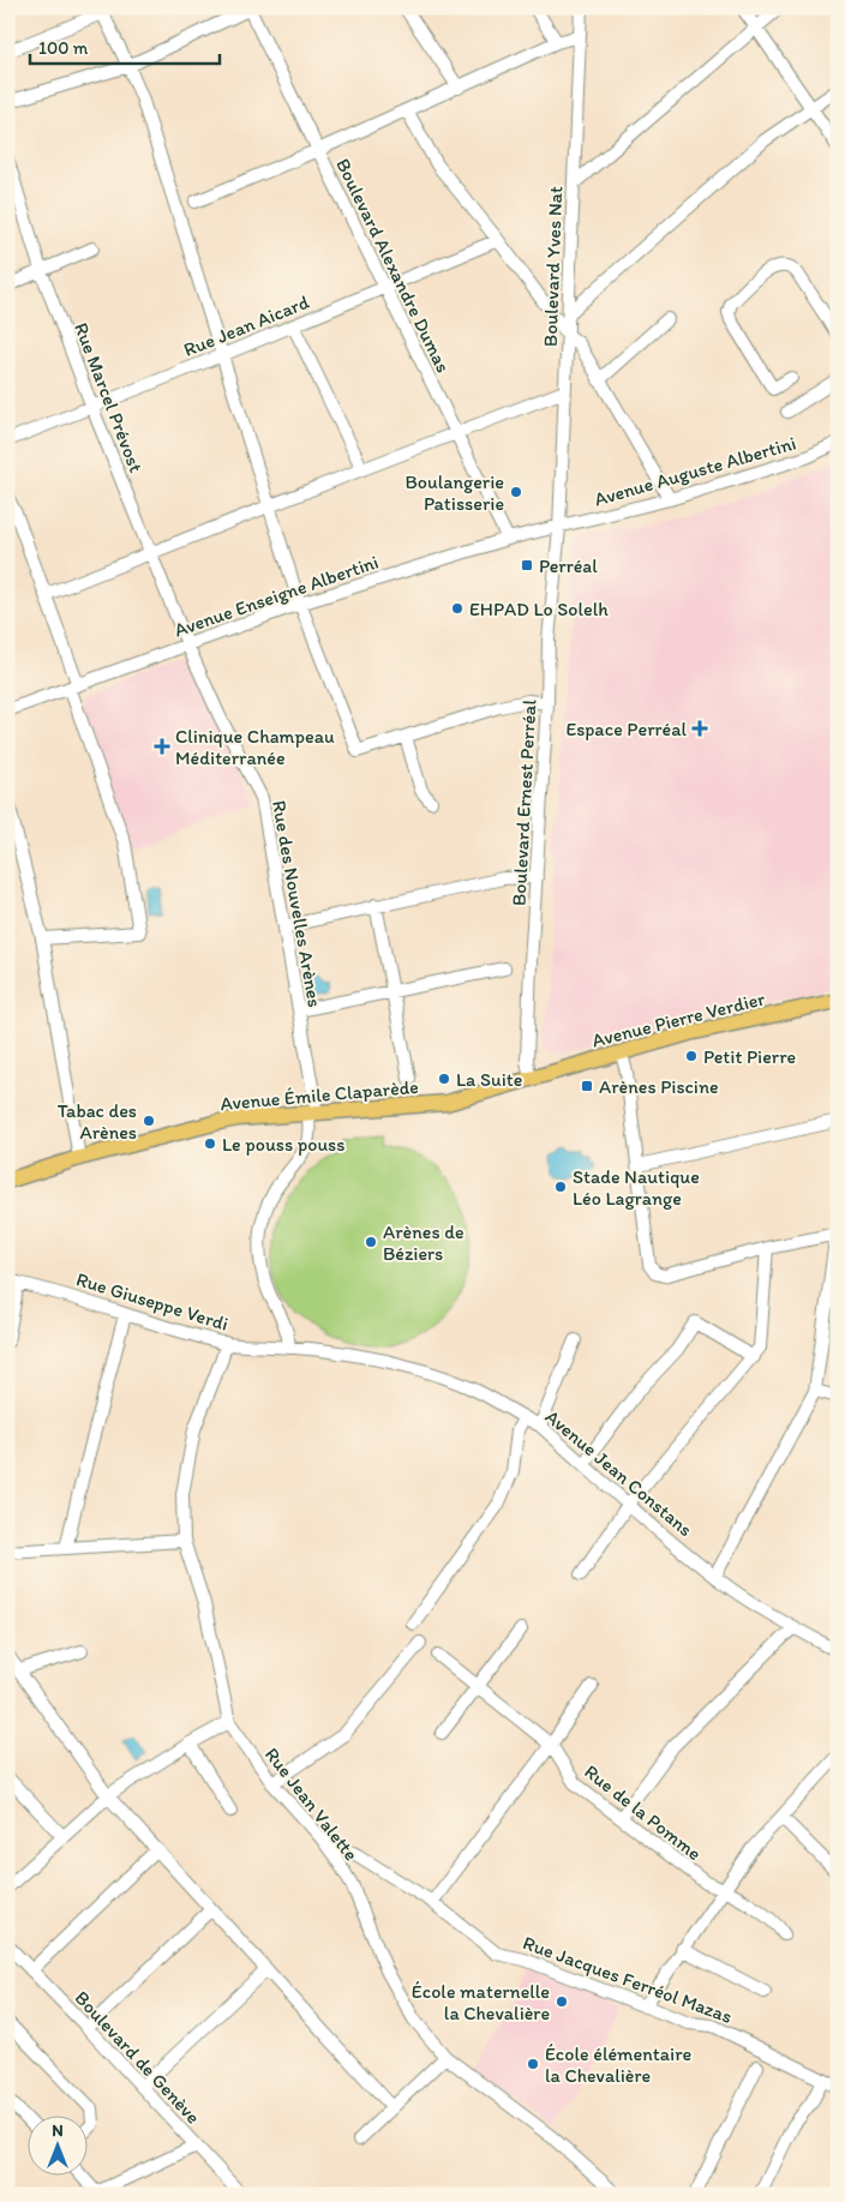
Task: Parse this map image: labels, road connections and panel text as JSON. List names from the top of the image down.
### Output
{
  "streets": {
    "main road": ["Avenue Pierre Verdier", "Avenue Émile Claparède"],
    "street": [
      "Boulevard Alexandre Dumas",
      "Boulevard Yves Nat",
      "Rue Jean Aicard",
      "Rue Marcel Prévost",
      "Avenue Auguste Albertini",
      "Avenue Enseigne Albertini",
      "Boulevard Ernest Perréal",
      "Rue des Nouvelles Arènes",
      "Rue Giuseppe Verdi",
      "Avenue Jean Constans",
      "Rue Jean Valette",
      "Rue de la Pomme",
      "Rue Jacques Ferréol Mazas",
      "Boulevard de Genève"
    ]
  },
  "crossings": [
    ["Boulevard Alexandre Dumas", "Rue Jean Aicard"],
    ["Boulevard Alexandre Dumas", "Avenue Enseigne Albertini"],
    ["Boulevard Yves Nat", "Avenue Auguste Albertini"],
    ["Boulevard Yves Nat", "Avenue Enseigne Albertini"],
    ["Boulevard Yves Nat", "Boulevard Ernest Perréal"],
    ["Rue Jean Aicard", "Rue Marcel Prévost"],
    ["Rue Marcel Prévost", "Avenue Enseigne Albertini"],
    ["Rue Marcel Prévost", "Rue des Nouvelles Arènes"],
    ["Avenue Auguste Albertini", "Avenue Enseigne Albertini"],
    ["Avenue Auguste Albertini", "Boulevard Ernest Perréal"],
    ["Avenue Enseigne Albertini", "Boulevard Ernest Perréal"],
    ["Avenue Enseigne Albertini", "Rue des Nouvelles Arènes"],
    ["Boulevard Ernest Perréal", "Avenue Pierre Verdier"],
    ["Boulevard Ernest Perréal", "Avenue Émile Claparède"],
    ["Rue des Nouvelles Arènes", "Avenue Émile Claparède"],
    ["Rue des Nouvelles Arènes", "Rue Giuseppe Verdi"],
    ["Rue des Nouvelles Arènes", "Avenue Jean Constans"],
    ["Avenue Pierre Verdier", "Avenue Émile Claparède"],
    ["Rue Giuseppe Verdi", "Avenue Jean Constans"],
    ["Rue Giuseppe Verdi", "Rue Jean Valette"],
    ["Rue Jean Valette", "Rue Jacques Ferréol Mazas"]
  ],
  "places": {
    "other": [
      "Boulangerie Patisserie",
      "EHPAD Lo Solelh",
      "Petit Pierre",
      "La Suite",
      "Tabac des Arènes",
      "Le pouss pouss",
      "Stade Nautique Léo Lagrange",
      "Arènes de Béziers",
      "École maternelle la Chevalière",
      "École élémentaire la Chevalière"
    ],
    "transit": ["Perréal", "Arènes Piscine"],
    "health": ["Espace Perréal", "Clinique Champeau Méditerranée"]
  },
  "scale_bar": "100 m",
  "north": "top"
}
